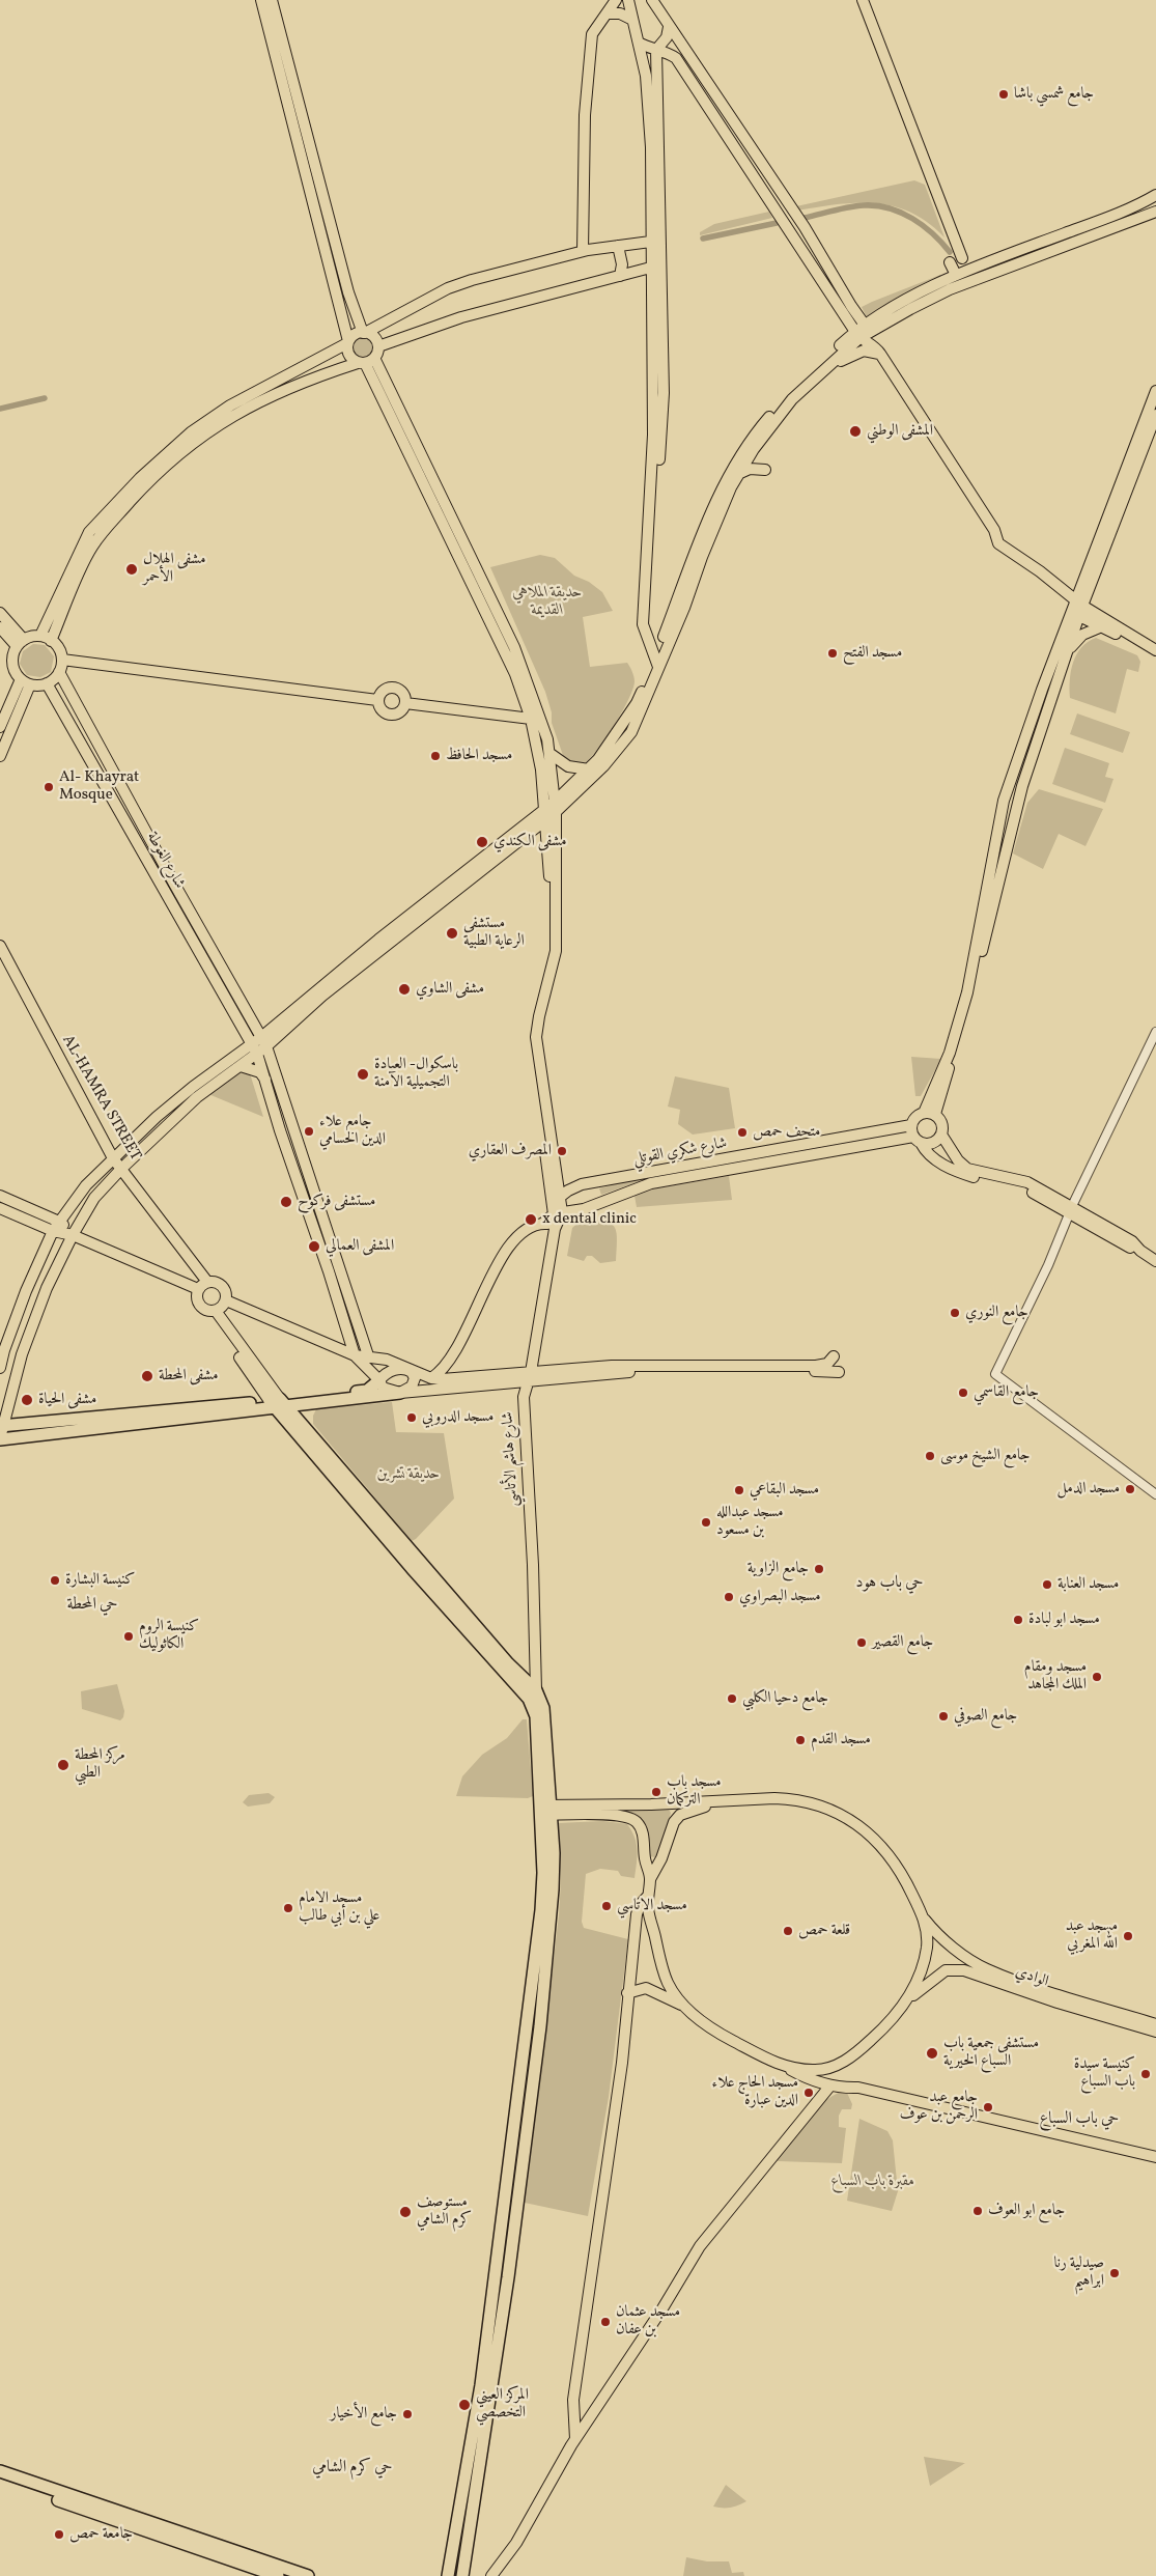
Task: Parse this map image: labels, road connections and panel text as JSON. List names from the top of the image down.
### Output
{
  "streets": {
    "main road": [
      "شارع الغوطة",
      "AL-HAMRA STREET",
      "شارع شكري القوتلي",
      "شارع هاشم الأتاسي",
      "الوادي"
    ]
  },
  "crossings": [
    ["شارع شكري القوتلي", "شارع هاشم الأتاسي"]
  ],
  "districts": [
    "حي باب هود",
    "حي المحطة",
    "حي باب السباع",
    "حي كرم الشامي"
  ],
  "parks": ["حديقة الملاهي القديمة", "حديقة تشرين", "مقبرة باب السباع"],
  "places": [
    "جامع شمسي باشا",
    "المشفى الوطني",
    "مشفى الهلال الأحمر",
    "مسجد الفتح",
    "مسجد الحافظ",
    "Al- Khayrat Mosque",
    "مشفى الكندي",
    "مستشفى الرعاية الطبية",
    "مشفى الشاوي",
    "باسكوال- العيادة التجميلية الآمنة",
    "جامع علاء الدين الحسامي",
    "متحف حمص",
    "المصرف العقاري",
    "مستشفى فركوح",
    "x dental clinic",
    "المشفى العمالي",
    "جامع النوري",
    "مشفى المحطة",
    "جامع القاسمي",
    "مشفى الحياة",
    "مسجد الدروبي",
    "جامع الشيخ موسى",
    "مسجد الدمل",
    "مسجد البقاعي",
    "مسجد عبدالله بن مسعود",
    "جامع الزاوية",
    "كنيسة البشارة",
    "مسجد العنابة",
    "مسجد البصراوي",
    "مسجد ابو لبادة",
    "كنيسة الروم الكاثوليك",
    "جامع القصير",
    "مسجد ومقام الملك المجاهد",
    "جامع دحيا الكلبي",
    "جامع الصوفي",
    "مسجد القدم",
    "مركز المحطة الطبي",
    "مسجد باب التركمان",
    "مسجد الاتاسي",
    "مسجد الامام علي بن أبي طالب",
    "قلعة حمص",
    "مسجد عبد الله المغربي",
    "مستشفى جمعية باب السباع الخيرية",
    "كنيسة سيدة باب السباع",
    "مسجد الحاج علاء الدين عبارة",
    "جامع عبد الرحمن بن عوف",
    "جامع ابو العوف",
    "مستوصف كرم الشامي",
    "صيدلية رنا ابراهيم",
    "مسجد عثمان بن عفان",
    "المركز العيني التخصصي",
    "جامع الأخيار",
    "جامعة حمص"
  ]
}
